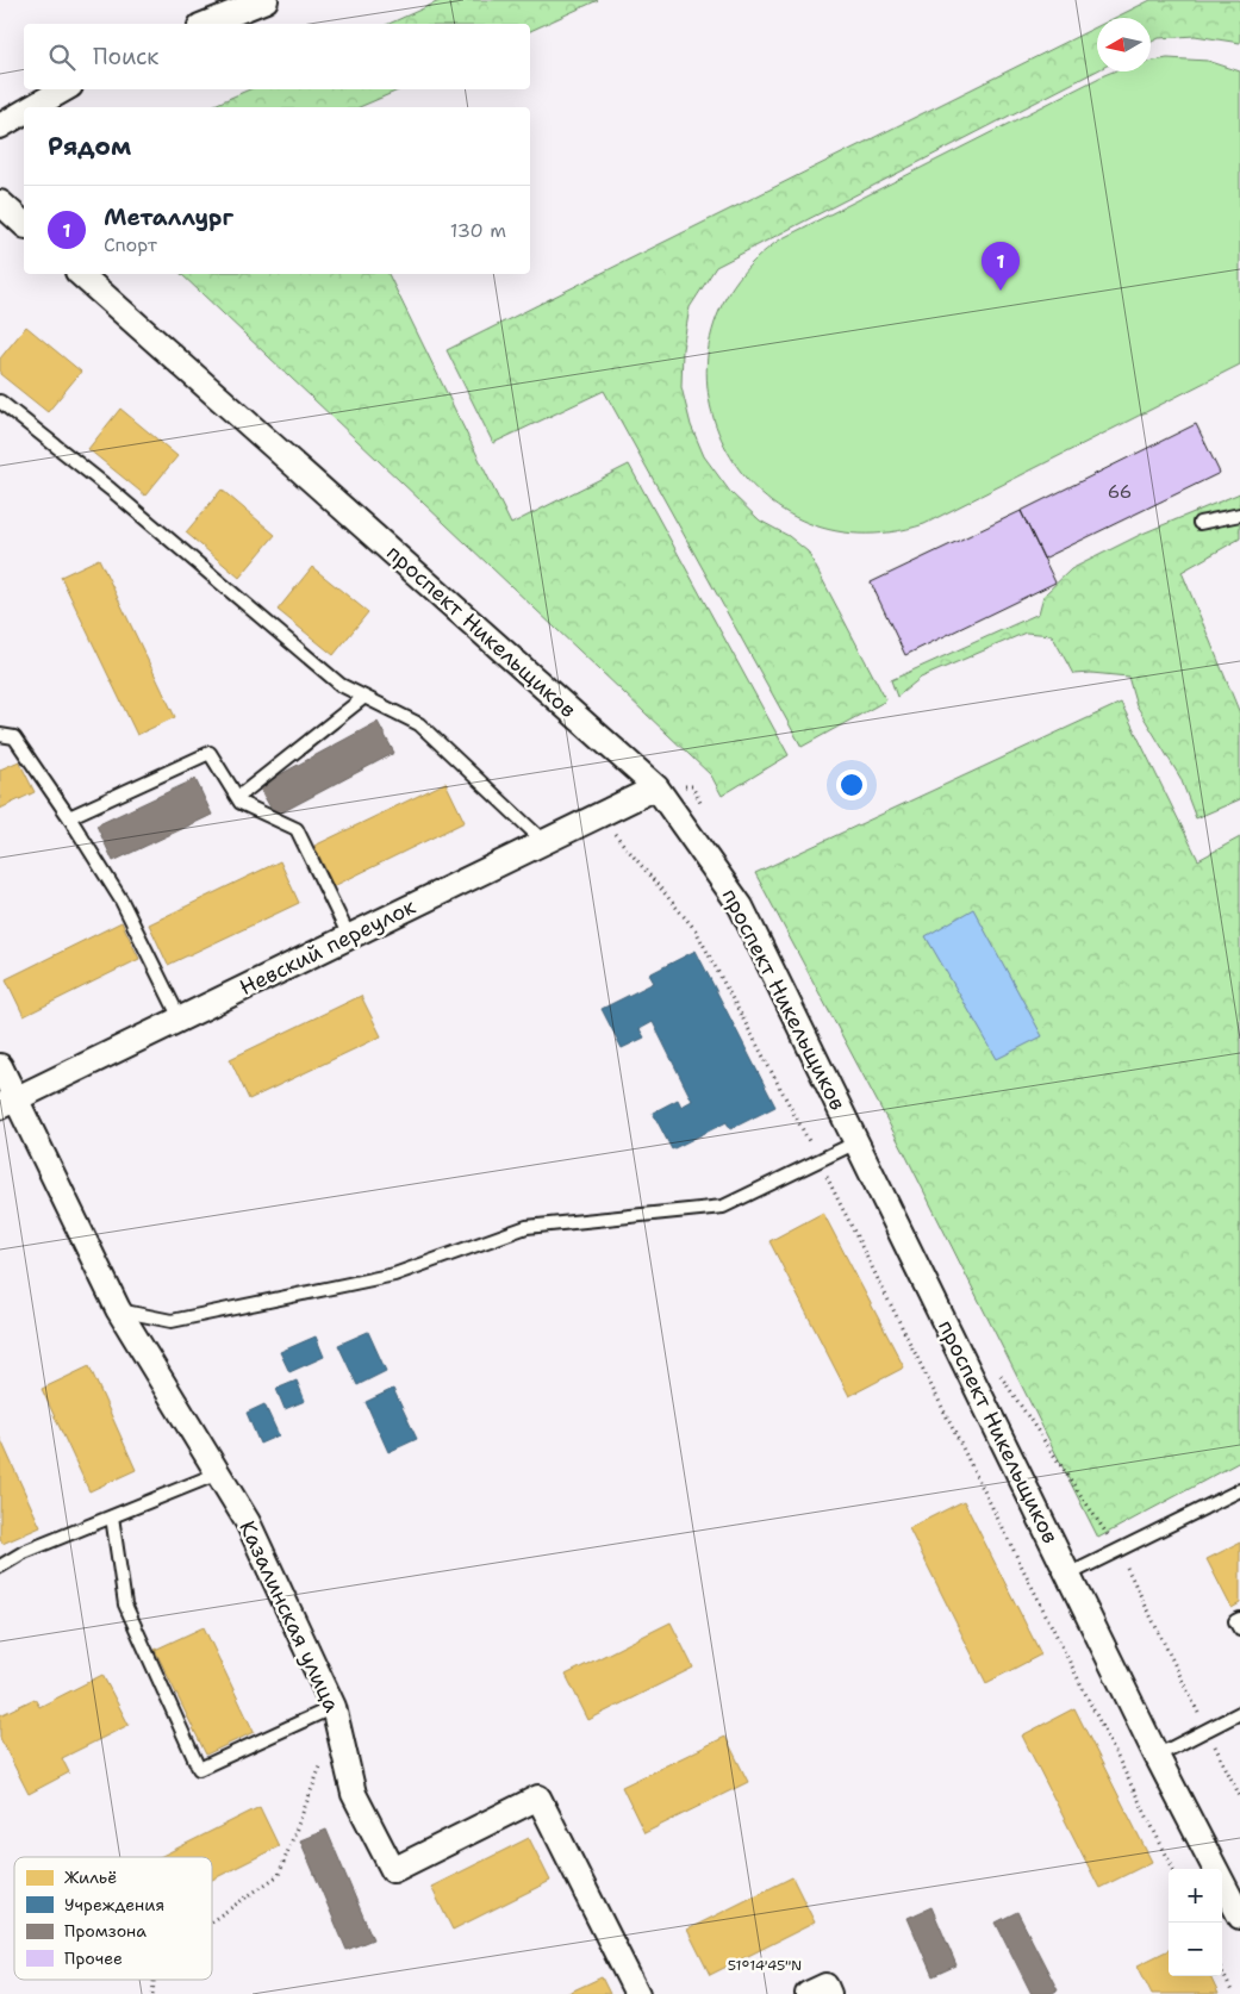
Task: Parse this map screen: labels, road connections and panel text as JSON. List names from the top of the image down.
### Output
{
  "streets": {
    "street": ["проспект Никельщиков", "Невский переулок", "Казалинская улица"]
  },
  "crossings": [
    ["проспект Никельщиков", "Невский переулок"],
    ["Невский переулок", "Казалинская улица"]
  ],
  "house_numbers": ["66"],
  "legend": [
    "Жильё",
    "Учреждения",
    "Промзона",
    "Прочее"
  ],
  "north": "left",
  "page": {
    "search": "Поиск",
    "heading": "Рядом",
    "list": [
      {
        "mark": "1",
        "name": "Металлург",
        "note": "Спорт",
        "value": "130 m"
      }
    ],
    "pins": "1",
    "map_buttons": ["+", "−"]
  },
  "coordinates": ["51°14'45\"N"]
}
